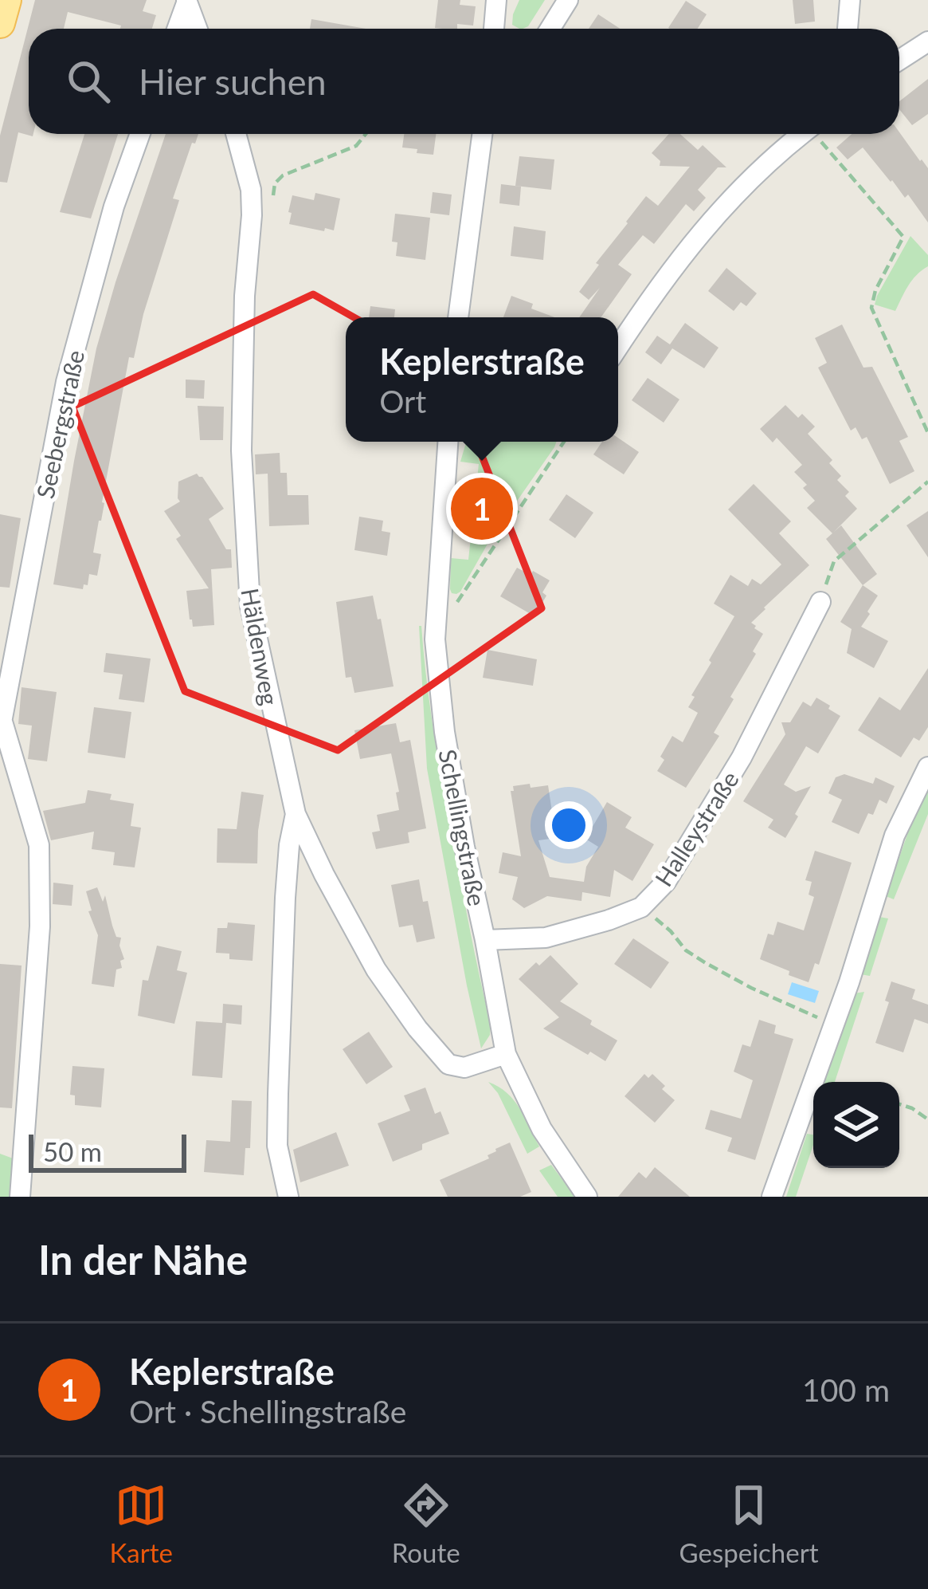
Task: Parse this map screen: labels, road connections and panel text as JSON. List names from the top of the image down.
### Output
{
  "streets": {
    "street": [
      "Seebergstraße",
      "Häldenweg",
      "Schellingstraße",
      "Halleystraße"
    ]
  },
  "crossings": [
    ["Häldenweg", "Schellingstraße"],
    ["Schellingstraße", "Halleystraße"]
  ],
  "scale_bar": "50 m",
  "page": {
    "search": "Hier suchen",
    "popup": ["Keplerstraße", "Ort"],
    "pins": "1",
    "scale": "50 m",
    "heading": "In der Nähe",
    "list": [
      {
        "mark": "1",
        "name": "Keplerstraße",
        "note": "Ort · Schellingstraße",
        "value": "100 m"
      }
    ],
    "nav": ["Karte", "Route", "Gespeichert"]
  }
}
